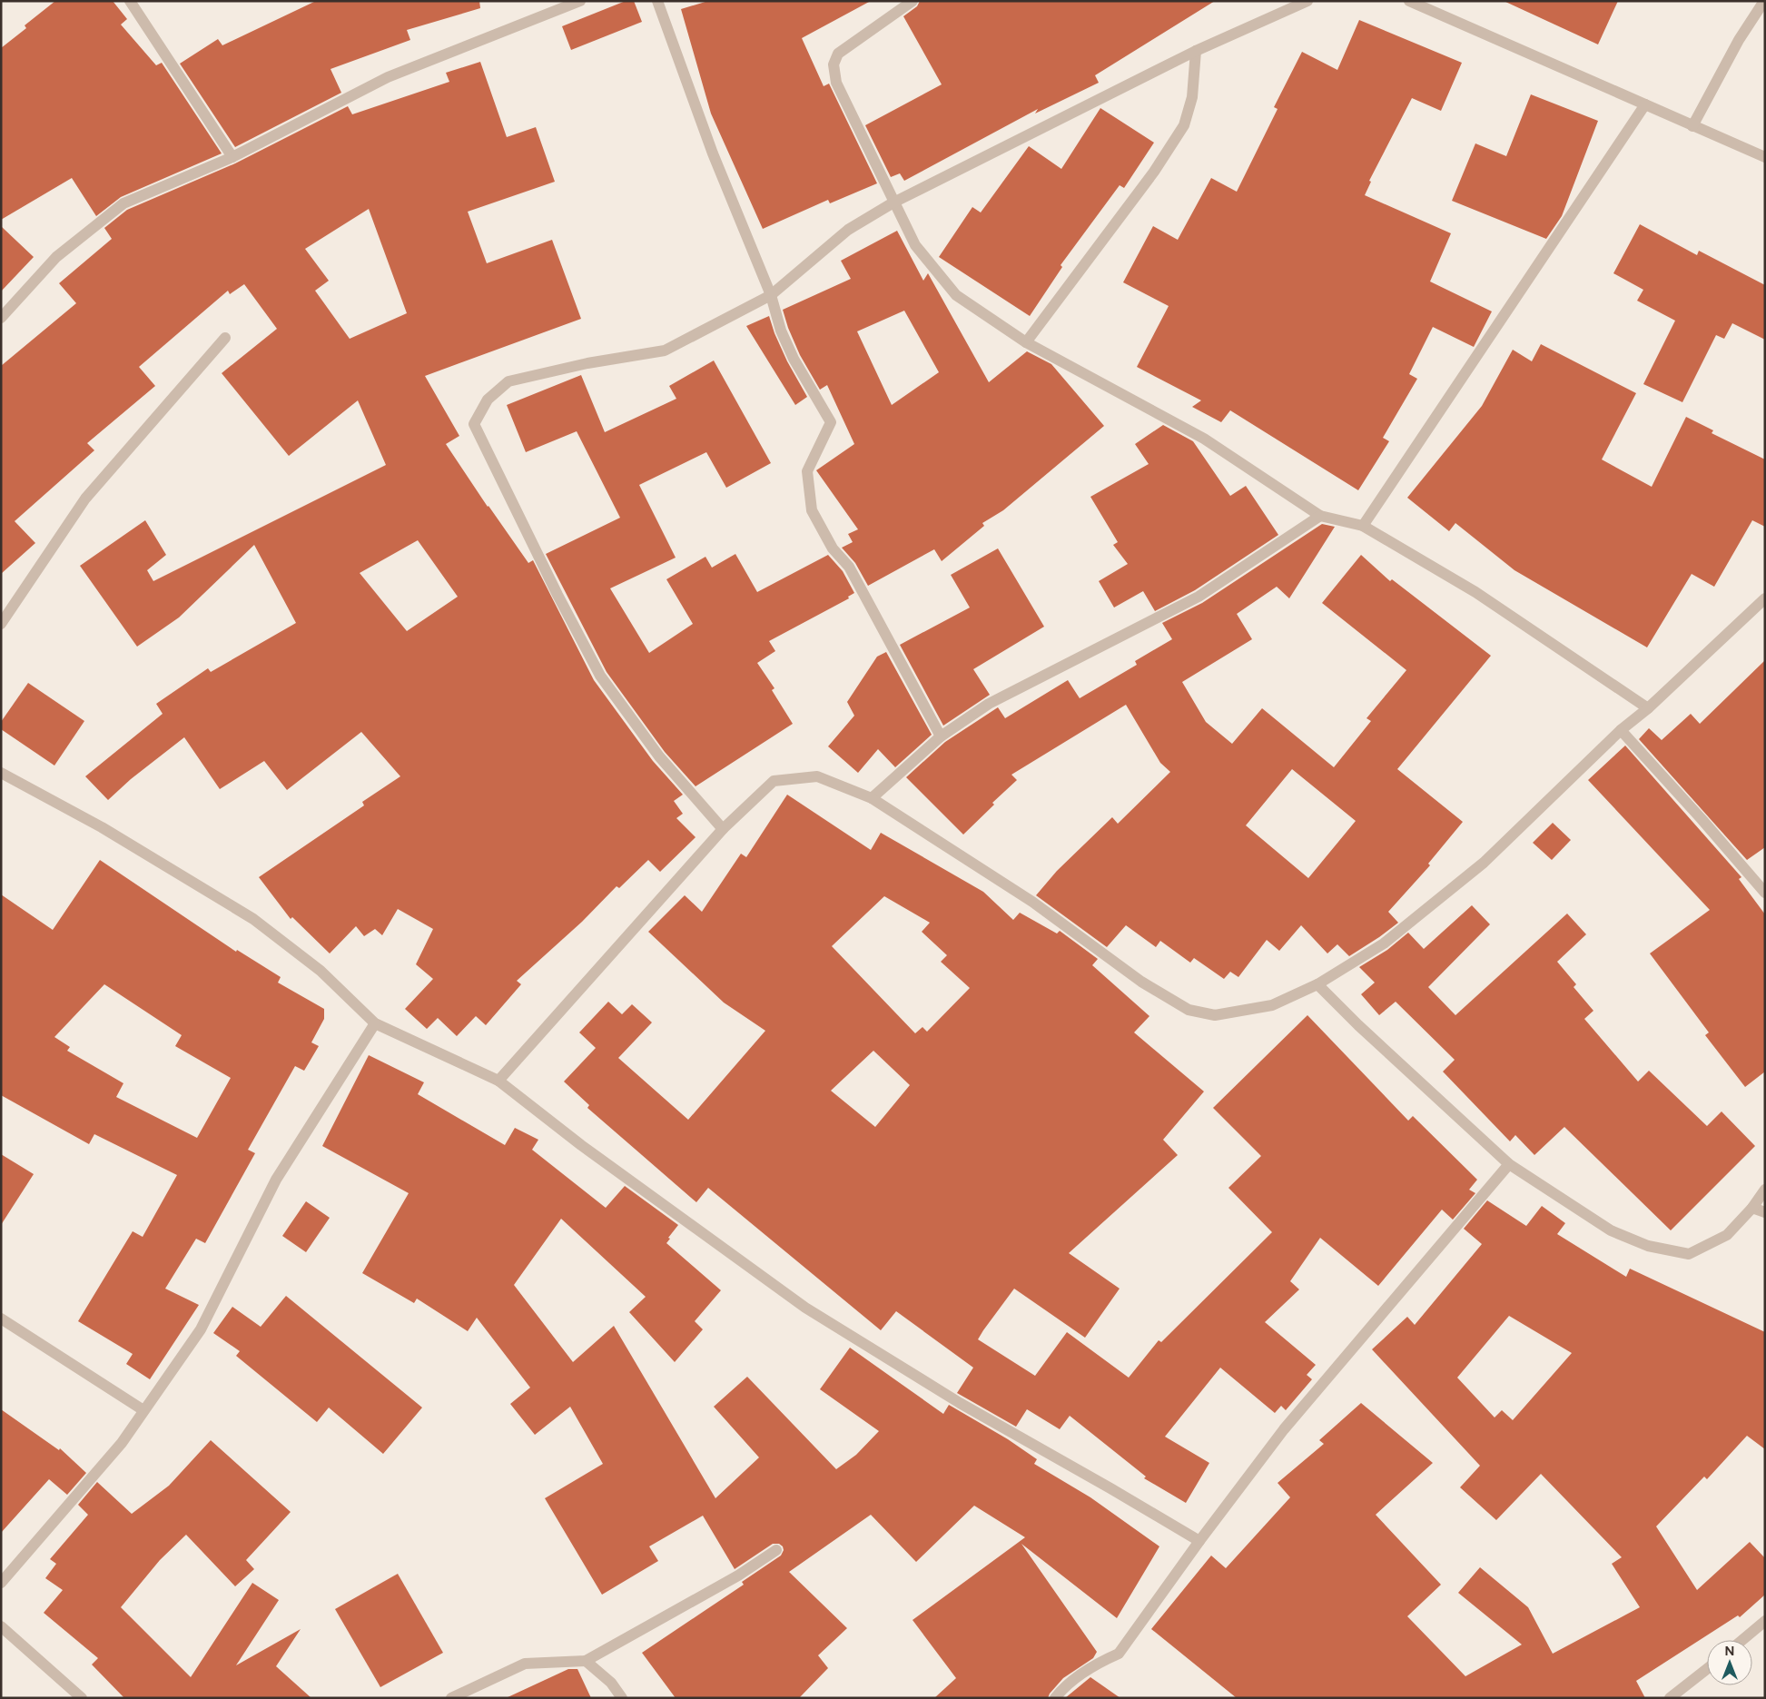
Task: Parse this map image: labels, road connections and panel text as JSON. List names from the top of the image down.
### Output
{
  "north": "top"
}
